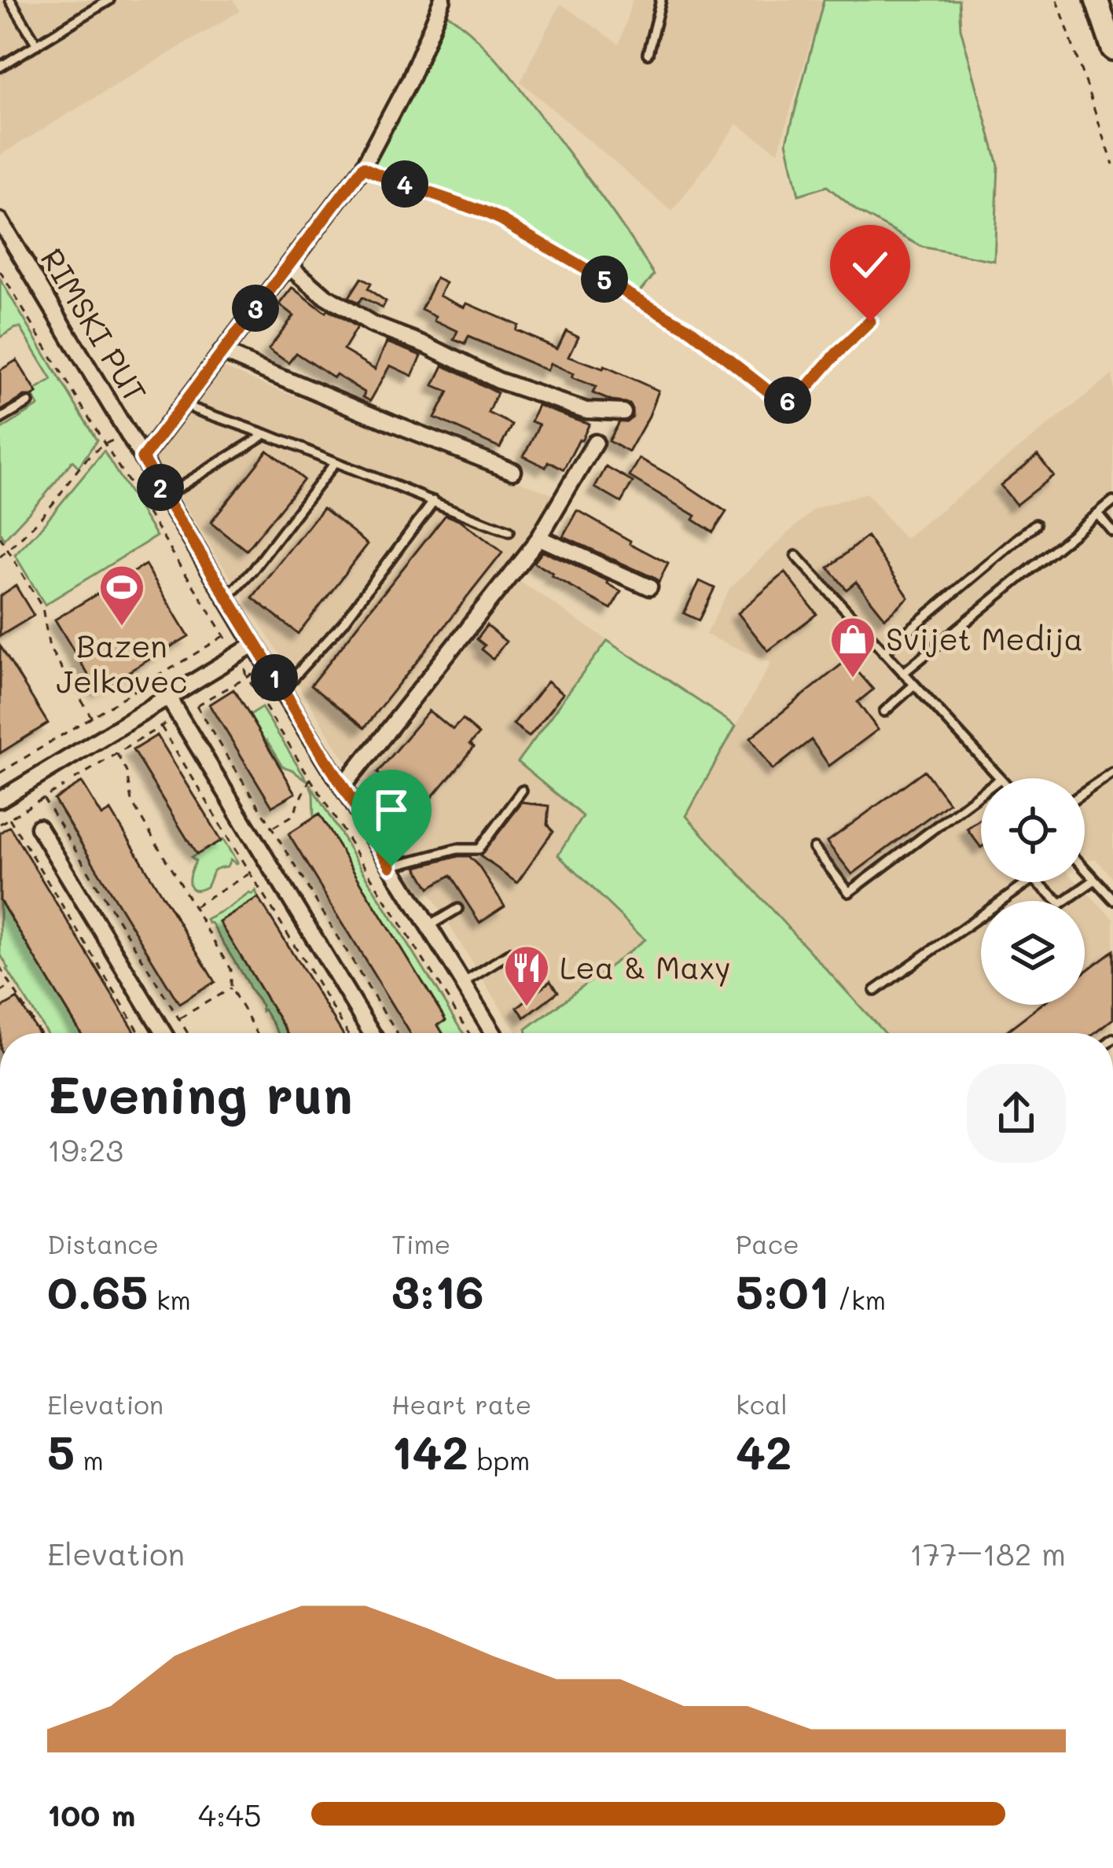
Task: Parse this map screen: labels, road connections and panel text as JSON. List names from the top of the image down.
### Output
{
  "streets": {
    "street": ["RIMSKI PUT"]
  },
  "places": {
    "sports": ["Bazen Jelkovec"],
    "shop": ["Svijet Medija"],
    "restaurant": ["Lea & Maxy"]
  },
  "page": {
    "pins": [
      "4",
      "5",
      "3",
      "6",
      "2",
      "1"
    ],
    "heading": ["Evening run", "19:23"],
    "stats": [
      ["Distance", "0.65 km"],
      ["Time", "3:16"],
      ["Pace", "5:01 /km"],
      ["Elevation", "5 m"],
      ["Heart rate", "142 bpm"],
      ["kcal", "42"]
    ],
    "chart": ["Elevation", "177–182 m"],
    "list": [
      {
        "name": "100 m",
        "note": "4:45"
      }
    ]
  }
}
